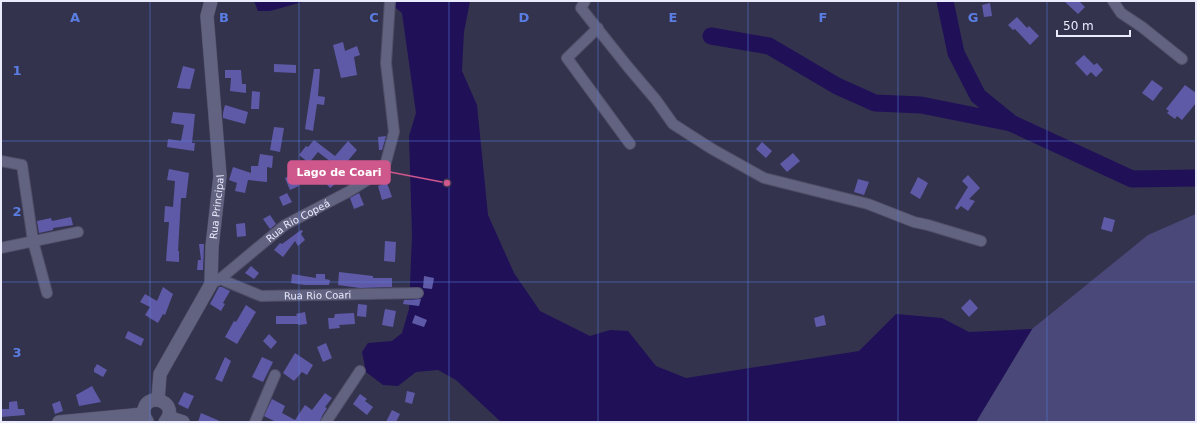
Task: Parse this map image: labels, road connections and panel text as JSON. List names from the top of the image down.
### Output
{
  "streets": {
    "street": ["Rua Principal", "Rua Rio Copeá", "Rua Rio Coari"]
  },
  "crossings": [
    ["Rua Principal", "Rua Rio Copeá"],
    ["Rua Principal", "Rua Rio Coari"],
    ["Rua Rio Copeá", "Rua Rio Coari"]
  ],
  "places": ["Lago de Coari"],
  "scale_bar": "50 m",
  "grid": {
    "columns": [
      "A",
      "B",
      "C",
      "D",
      "E",
      "F",
      "G"
    ],
    "rows": ["1", "2", "3"]
  }
}
